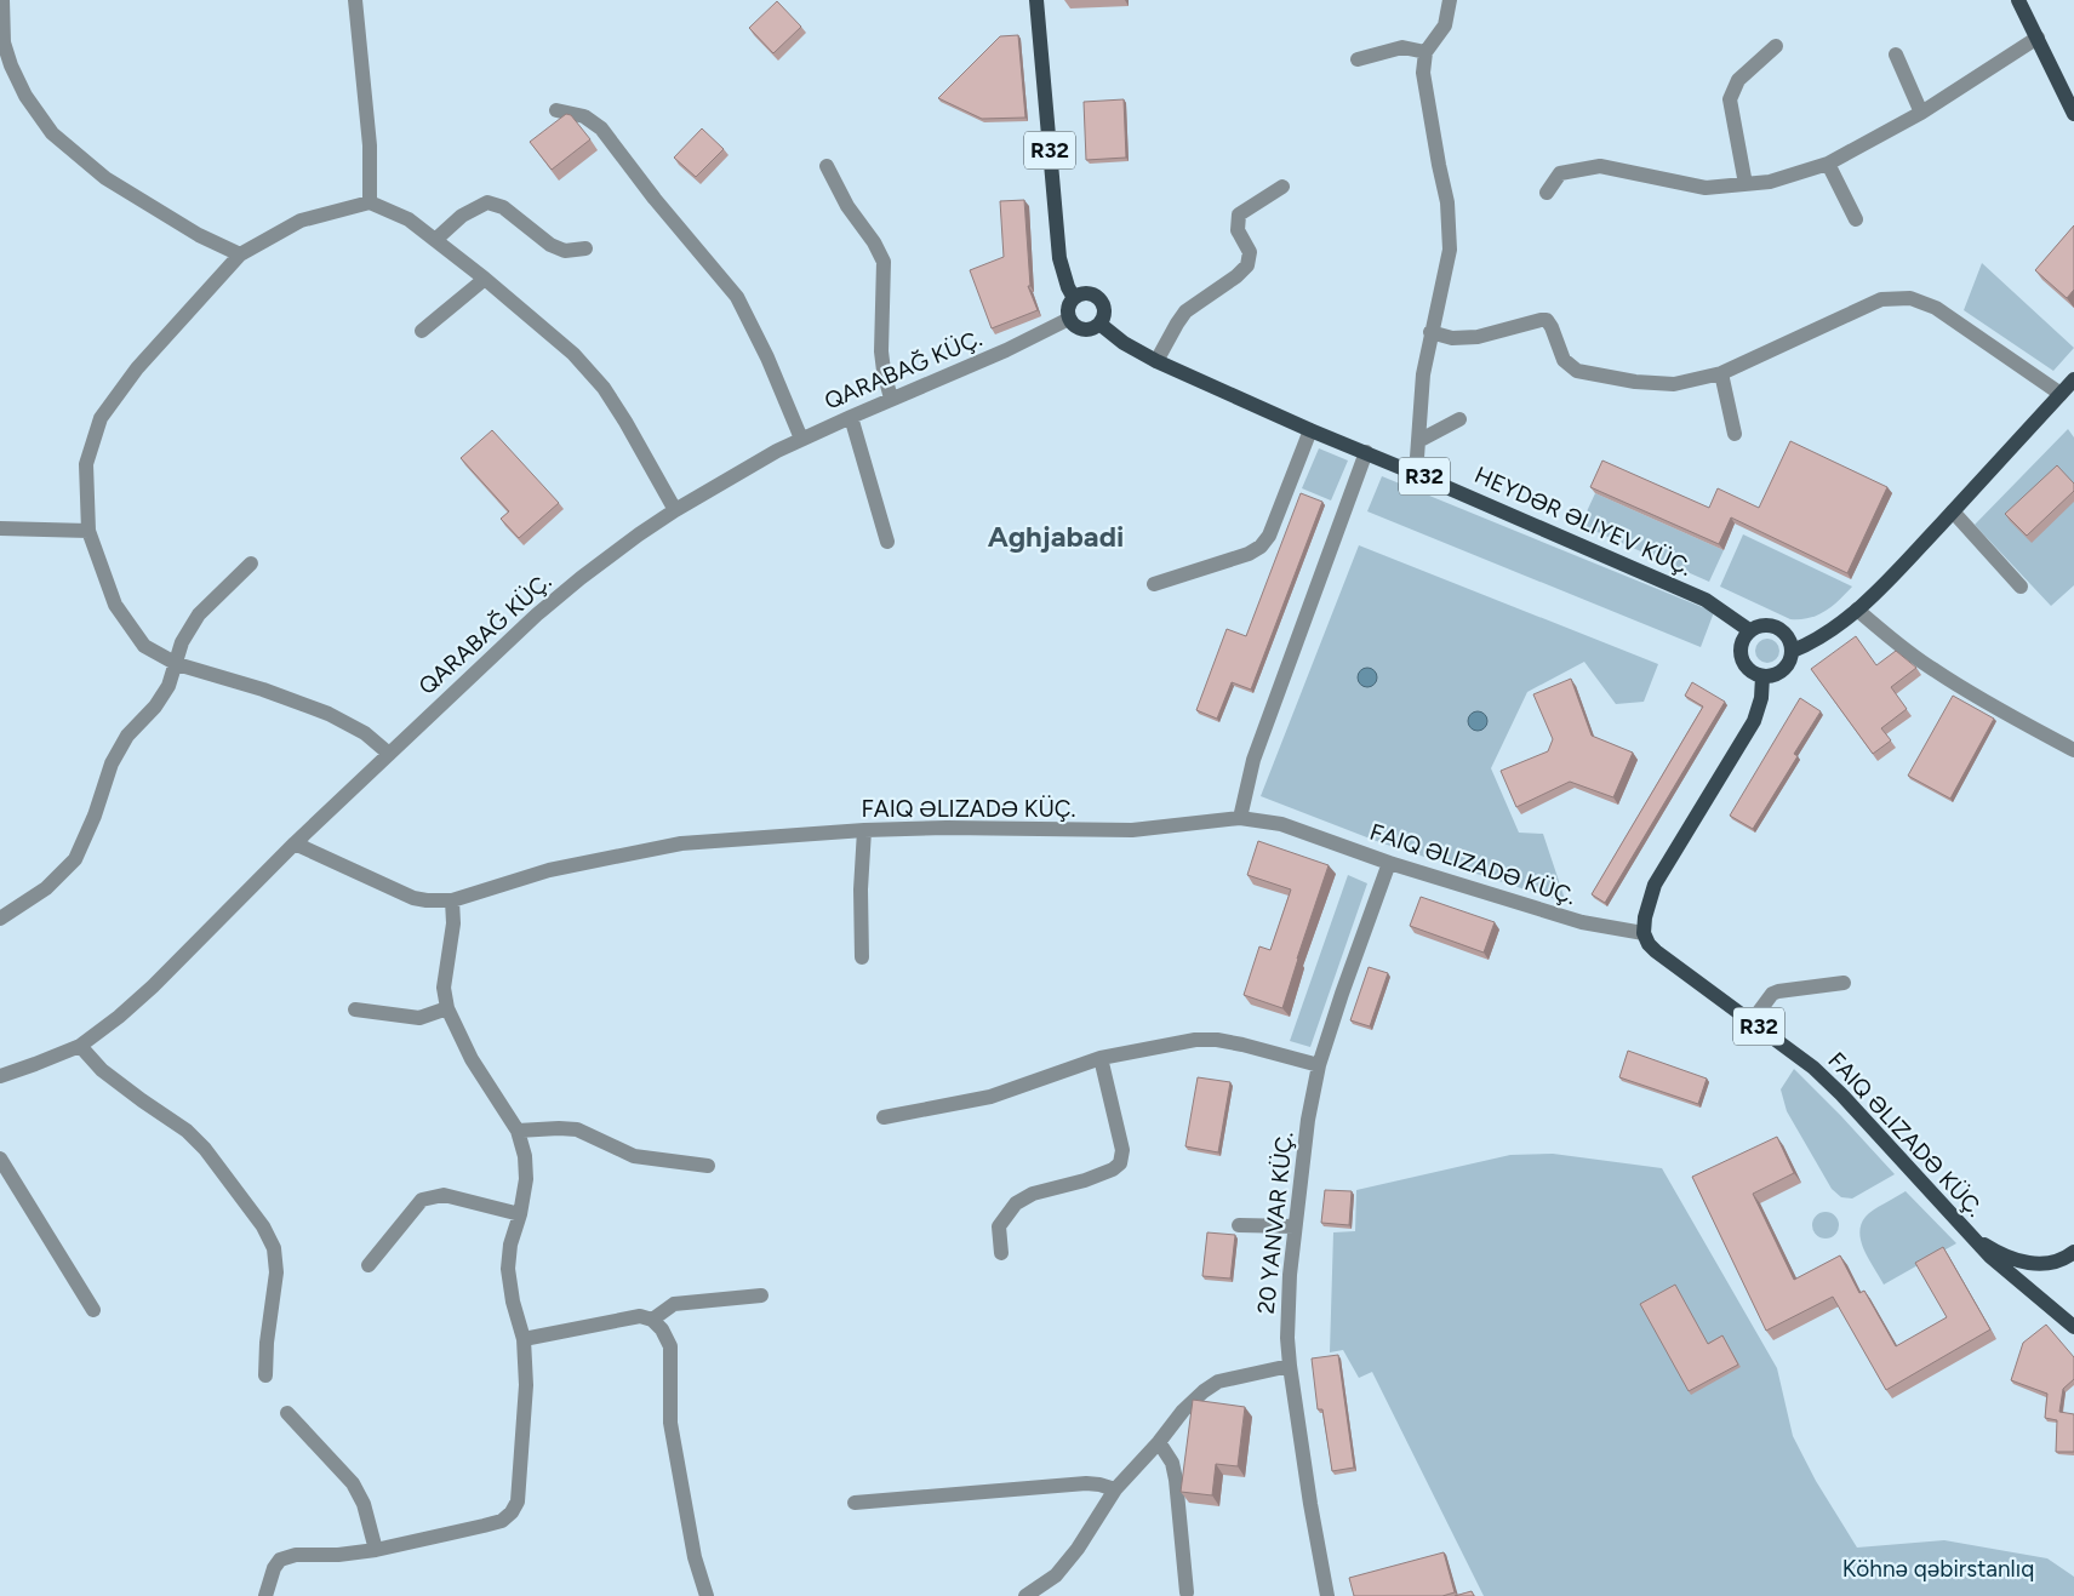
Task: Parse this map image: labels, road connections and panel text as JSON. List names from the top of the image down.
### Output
{
  "streets": {
    "main road": ["R32", "HEYDƏR ƏLIYEV KÜÇ.", "FAIQ ƏLIZADƏ KÜÇ."],
    "street": ["QARABAĞ KÜÇ.", "20 YANVAR KÜÇ."]
  },
  "crossings": [
    ["R32", "QARABAĞ KÜÇ."],
    ["R32", "HEYDƏR ƏLIYEV KÜÇ."],
    ["QARABAĞ KÜÇ.", "HEYDƏR ƏLIYEV KÜÇ."],
    ["QARABAĞ KÜÇ.", "FAIQ ƏLIZADƏ KÜÇ."],
    ["FAIQ ƏLIZADƏ KÜÇ.", "20 YANVAR KÜÇ."]
  ],
  "districts": ["Aghjabadi"],
  "parks": ["Köhnə qəbirstanlıq"]
}
